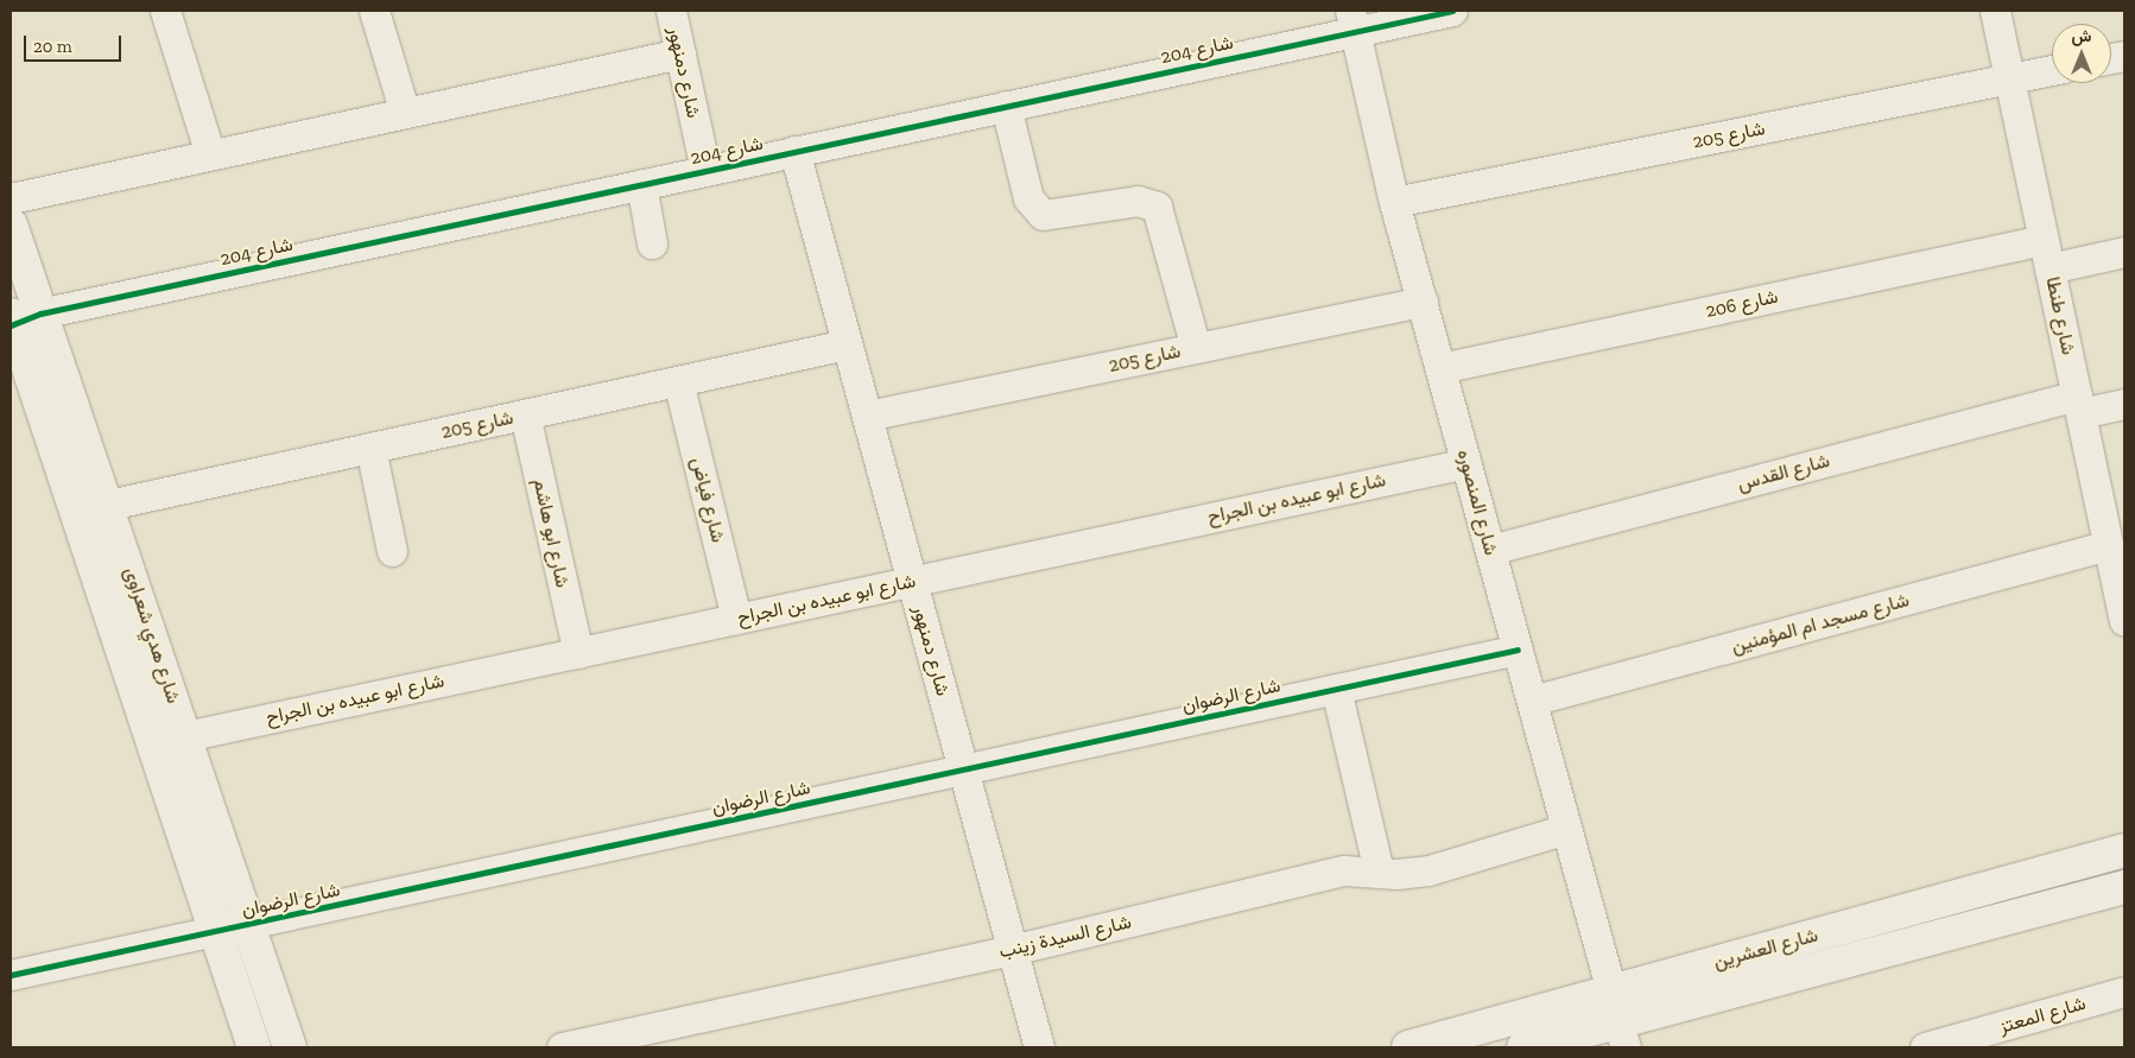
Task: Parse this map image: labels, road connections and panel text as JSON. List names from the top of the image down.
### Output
{
  "streets": {
    "street": [
      "شارع 204",
      "شارع دمنهور",
      "شارع 205",
      "شارع 206",
      "شارع طنطا",
      "شارع القدس",
      "شارع ابو عبيده بن الجراح",
      "شارع فياض",
      "شارع المنصوره",
      "شارع ابو هاشم",
      "شارع مسجد ام المؤمنين",
      "شارع هدي شعراوى",
      "شارع الرضوان",
      "شارع السيدة زينب",
      "شارع العشرين",
      "شارع المعتز"
    ]
  },
  "crossings": [
    ["شارع 204", "شارع دمنهور"],
    ["شارع 204", "شارع المنصوره"],
    ["شارع 204", "شارع هدي شعراوى"],
    ["شارع دمنهور", "شارع 205"],
    ["شارع دمنهور", "شارع ابو عبيده بن الجراح"],
    ["شارع دمنهور", "شارع الرضوان"],
    ["شارع دمنهور", "شارع السيدة زينب"],
    ["شارع 205", "شارع طنطا"],
    ["شارع 205", "شارع فياض"],
    ["شارع 205", "شارع المنصوره"],
    ["شارع 205", "شارع ابو هاشم"],
    ["شارع 205", "شارع هدي شعراوى"],
    ["شارع 206", "شارع طنطا"],
    ["شارع 206", "شارع المنصوره"],
    ["شارع طنطا", "شارع القدس"],
    ["شارع طنطا", "شارع مسجد ام المؤمنين"],
    ["شارع القدس", "شارع المنصوره"],
    ["شارع ابو عبيده بن الجراح", "شارع فياض"],
    ["شارع ابو عبيده بن الجراح", "شارع المنصوره"],
    ["شارع ابو عبيده بن الجراح", "شارع ابو هاشم"],
    ["شارع ابو عبيده بن الجراح", "شارع هدي شعراوى"],
    ["شارع المنصوره", "شارع مسجد ام المؤمنين"],
    ["شارع المنصوره", "شارع الرضوان"],
    ["شارع المنصوره", "شارع السيدة زينب"],
    ["شارع المنصوره", "شارع العشرين"],
    ["شارع هدي شعراوى", "شارع الرضوان"]
  ],
  "scale_bar": "20 m",
  "north": "top"
}
